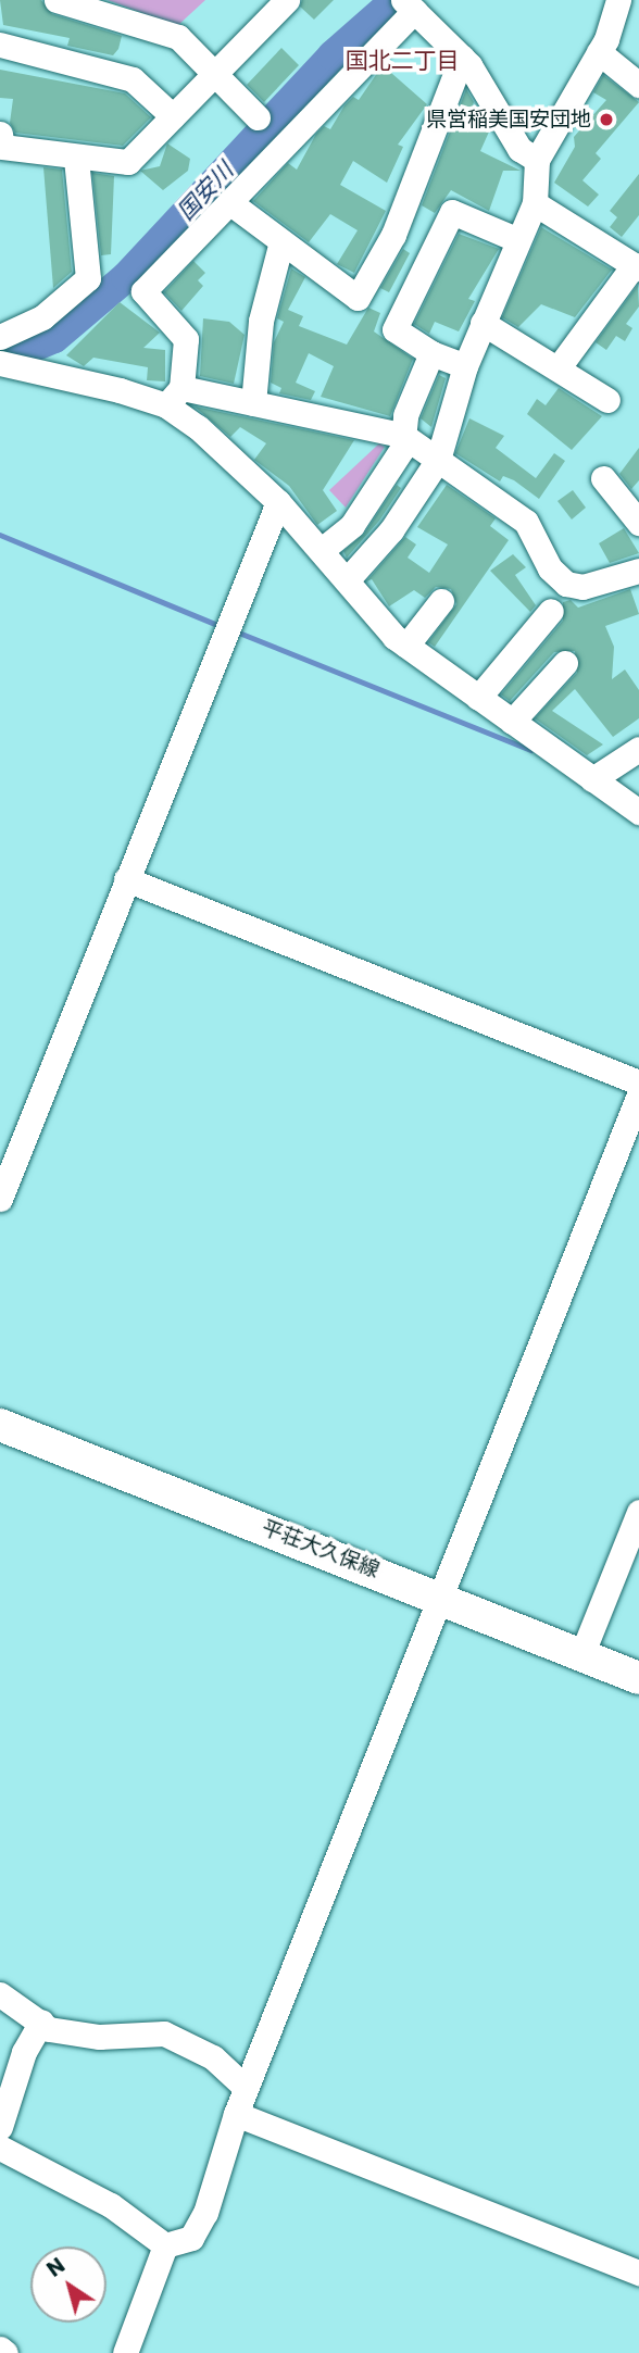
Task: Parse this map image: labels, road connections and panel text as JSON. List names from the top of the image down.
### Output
{
  "streets": {
    "main road": ["平荘大久保線"]
  },
  "districts": ["国北二丁目"],
  "water": ["国安川"],
  "places": ["県営稲美国安団地"],
  "north": "top left"
}
